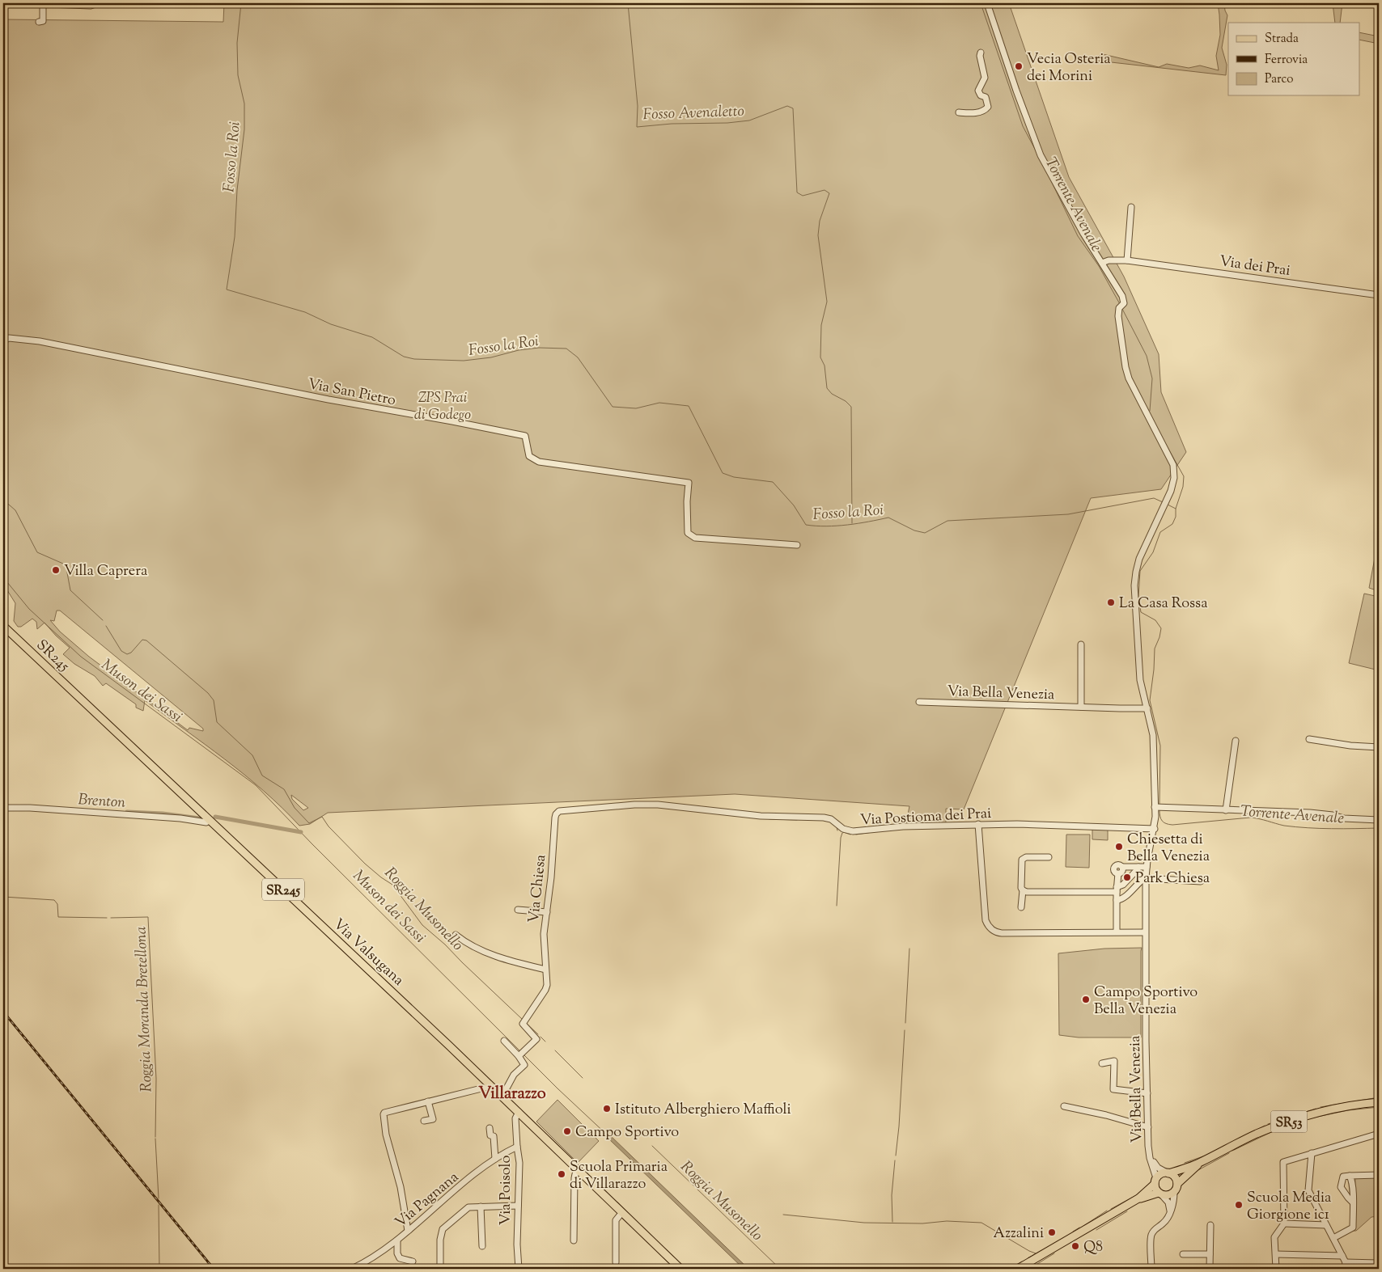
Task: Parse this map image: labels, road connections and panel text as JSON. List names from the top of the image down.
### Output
{
  "streets": {
    "main road": ["SR245", "Via Valsugana", "SR53"],
    "street": [
      "Via dei Prai",
      "Via San Pietro",
      "Via Bella Venezia",
      "Via Postioma dei Prai",
      "Via Chiesa",
      "Via Poisolo",
      "Via Pagnana"
    ]
  },
  "crossings": [
    ["Via dei Prai", "Via Bella Venezia"],
    ["SR245", "Via Valsugana"],
    ["Via Bella Venezia", "Via Postioma dei Prai"],
    ["Via Bella Venezia", "SR53"],
    ["Via Postioma dei Prai", "Via Chiesa"],
    ["Via Chiesa", "Via Valsugana"],
    ["Via Valsugana", "Via Poisolo"],
    ["Via Poisolo", "Via Pagnana"]
  ],
  "districts": ["Villarazzo"],
  "water": [
    "Fosso Avenaletto",
    "Fosso la Roi",
    "Torrente Avenale",
    "Muson dei Sassi",
    "Brenton",
    "Roggia Musonello",
    "Roggia Moranda Bretellona"
  ],
  "parks": ["ZPS Prai di Godego"],
  "places": [
    "Vecia Osteria dei Morini",
    "Villa Caprera",
    "La Casa Rossa",
    "Chiesetta di Bella Venezia",
    "Park Chiesa",
    "Campo Sportivo Bella Venezia",
    "Istituto Alberghiero Maffioli",
    "Campo Sportivo",
    "Scuola Primaria di Villarazzo",
    "Scuola Media Giorgione ic1",
    "Azzalini",
    "Q8"
  ],
  "legend": ["Strada", "Ferrovia", "Parco"]
}
